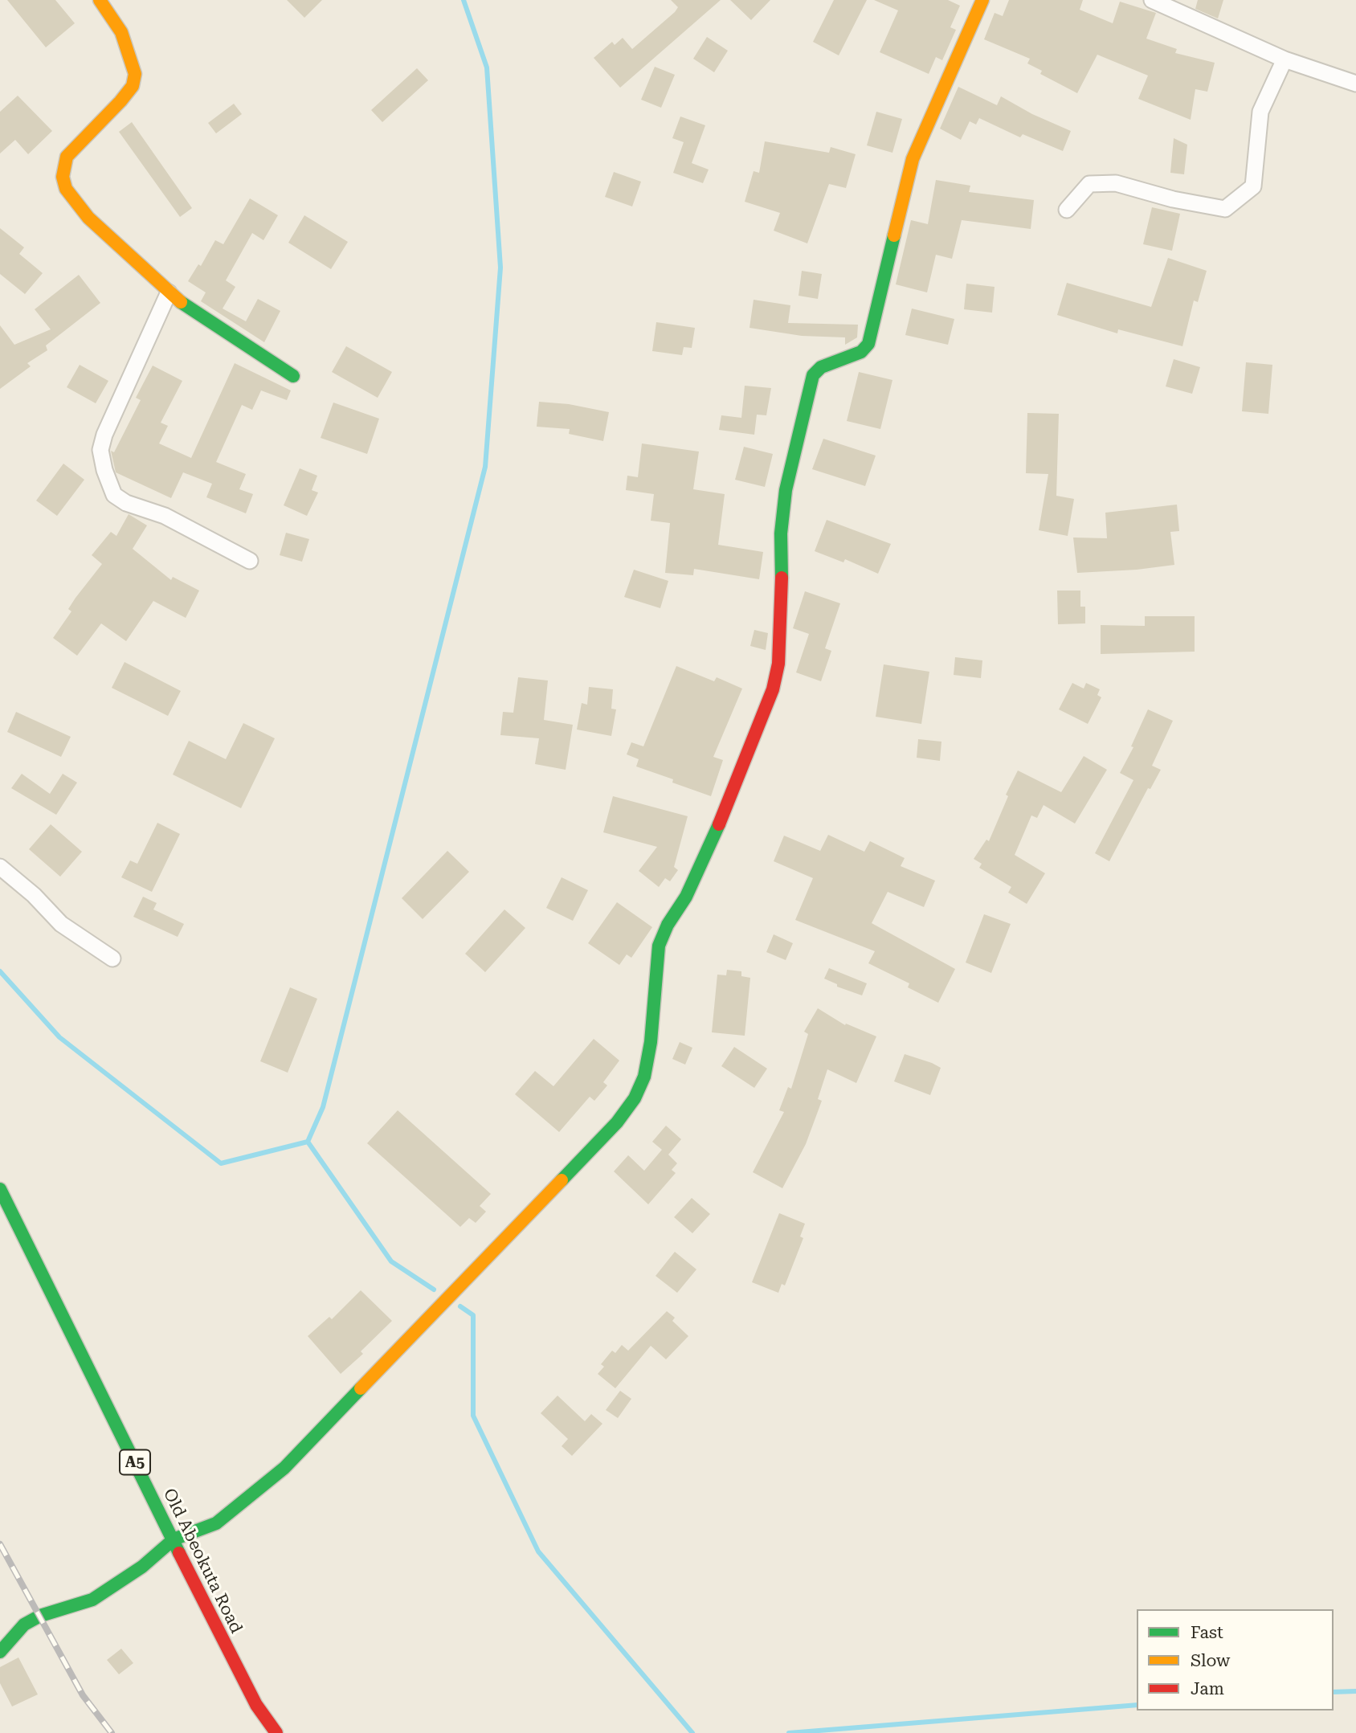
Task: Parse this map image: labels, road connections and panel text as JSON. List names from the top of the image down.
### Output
{
  "streets": {
    "main road": ["A5", "Old Abeokuta Road"]
  },
  "legend": ["Fast", "Slow", "Jam"]
}
